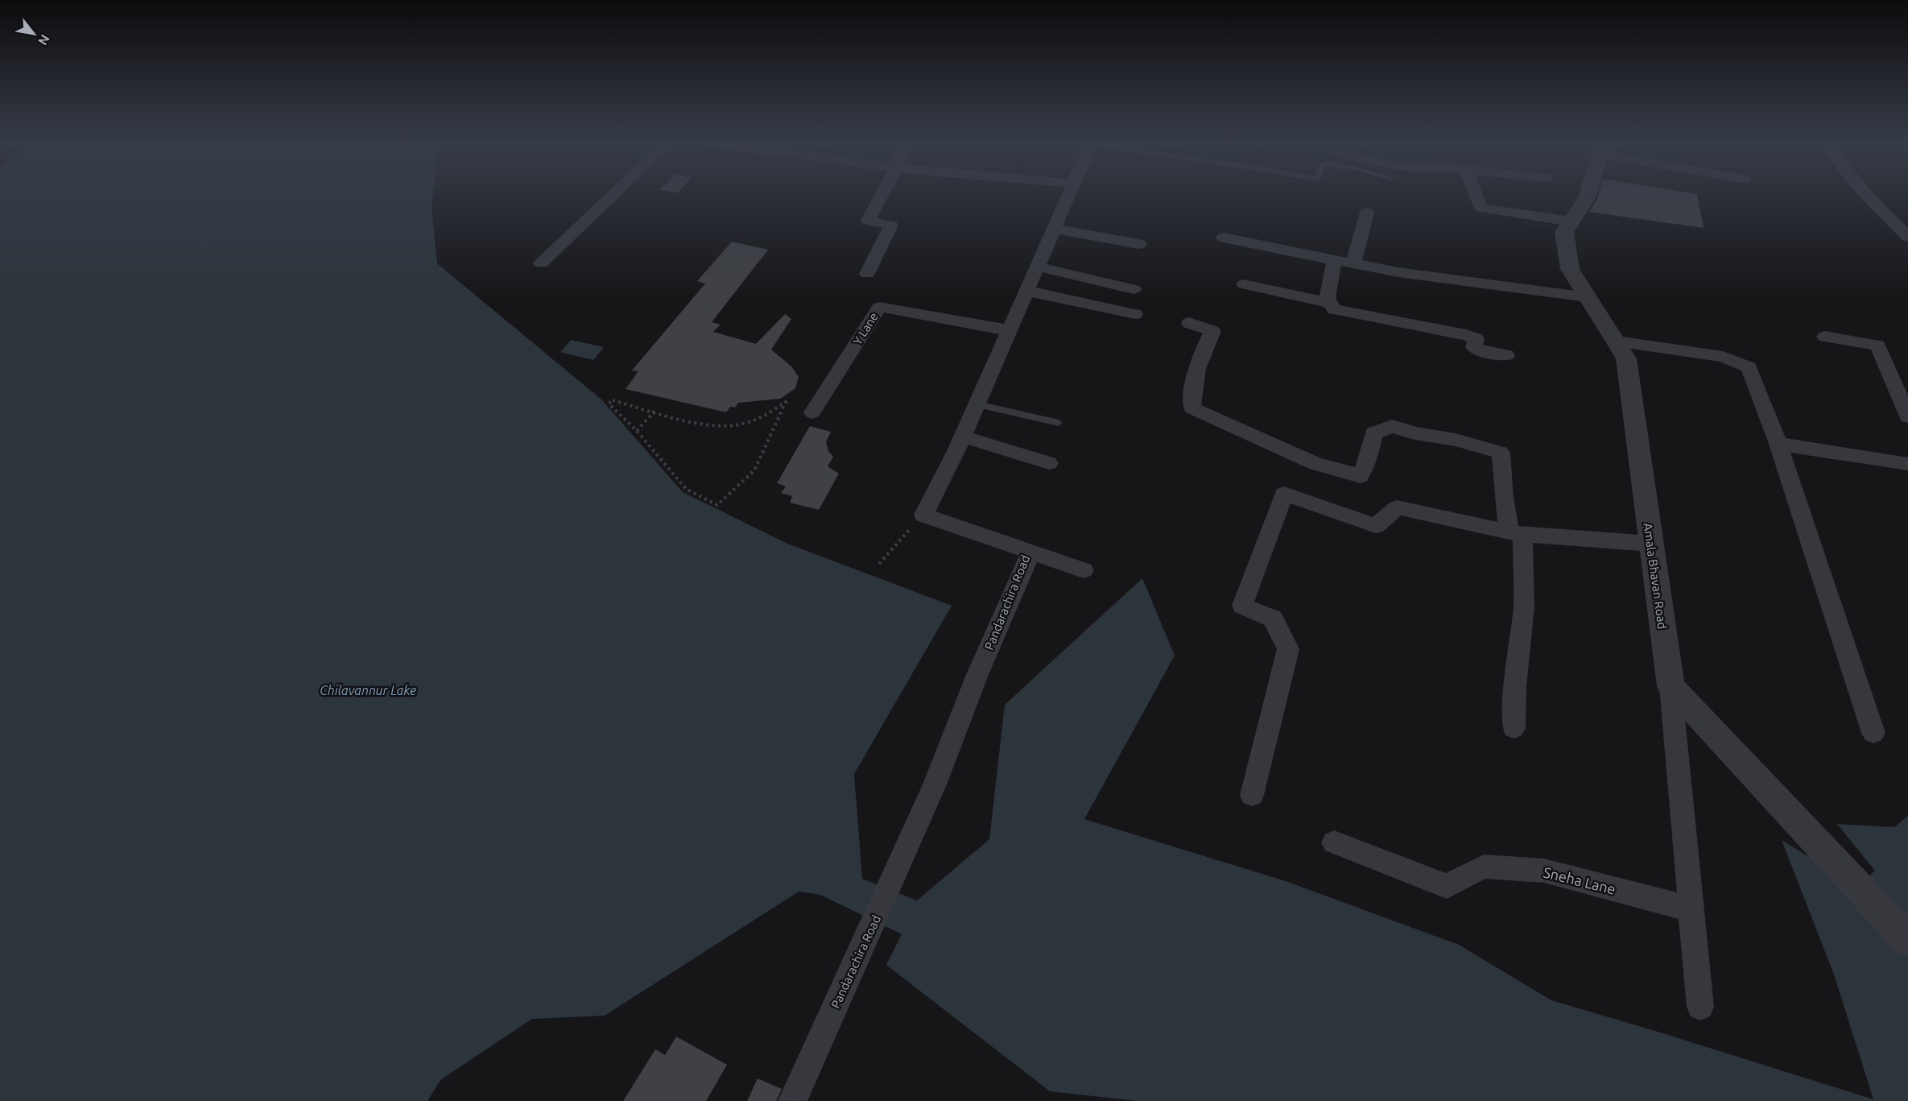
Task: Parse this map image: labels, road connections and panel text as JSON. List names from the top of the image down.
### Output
{
  "streets": {
    "street": [
      "Y Lane",
      "Amala Bhavan Road",
      "Pandarachira Road",
      "Sneha Lane"
    ]
  },
  "water": ["Chilavannur Lake"],
  "north": "bottom right"
}
